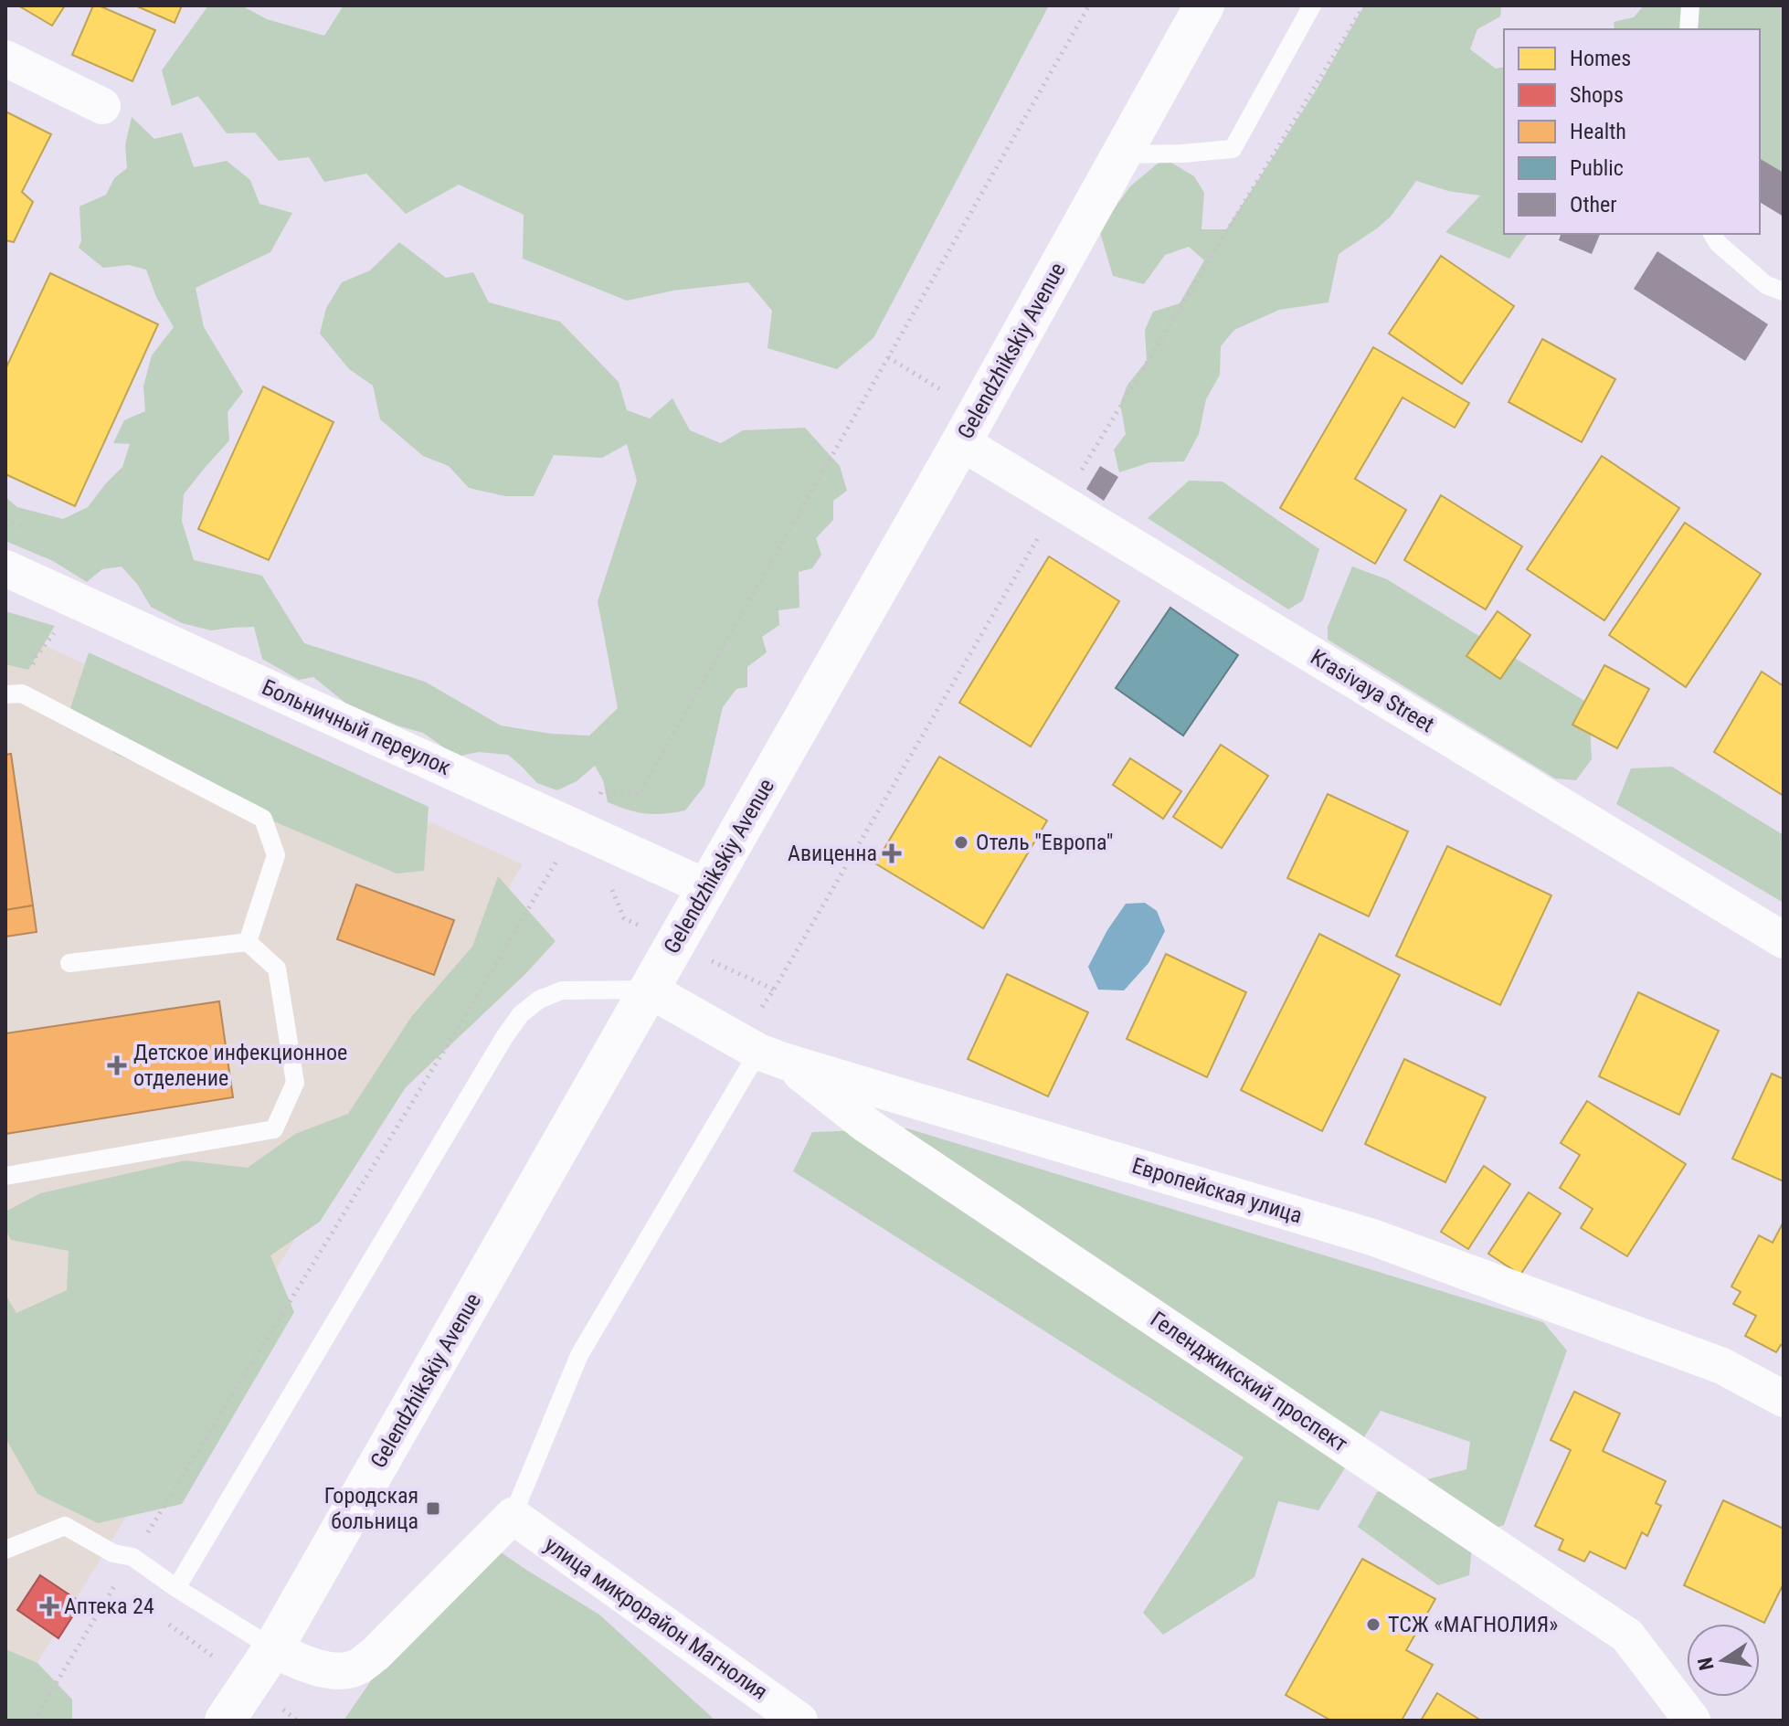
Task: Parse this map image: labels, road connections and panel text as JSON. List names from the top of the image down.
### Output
{
  "streets": {
    "main road": ["Gelendzhikskiy Avenue"],
    "street": [
      "Krasivaya Street",
      "Больничный переулок",
      "Европейская улица",
      "Геленджикский проспект",
      "улица микрорайон Магнолия"
    ]
  },
  "crossings": [
    ["Gelendzhikskiy Avenue", "Krasivaya Street"],
    ["Gelendzhikskiy Avenue", "Больничный переулок"],
    ["Gelendzhikskiy Avenue", "Европейская улица"],
    ["Европейская улица", "Геленджикский проспект"]
  ],
  "places": {
    "other": ["Отель \"Европа\"", "ТСЖ «МАГНОЛИЯ»"],
    "health": ["Авиценна", "Детское инфекционное отделение", "Аптека 24"],
    "transit": ["Городская больница"]
  },
  "legend": [
    "Homes",
    "Shops",
    "Health",
    "Public",
    "Other"
  ],
  "north": "left"
}
